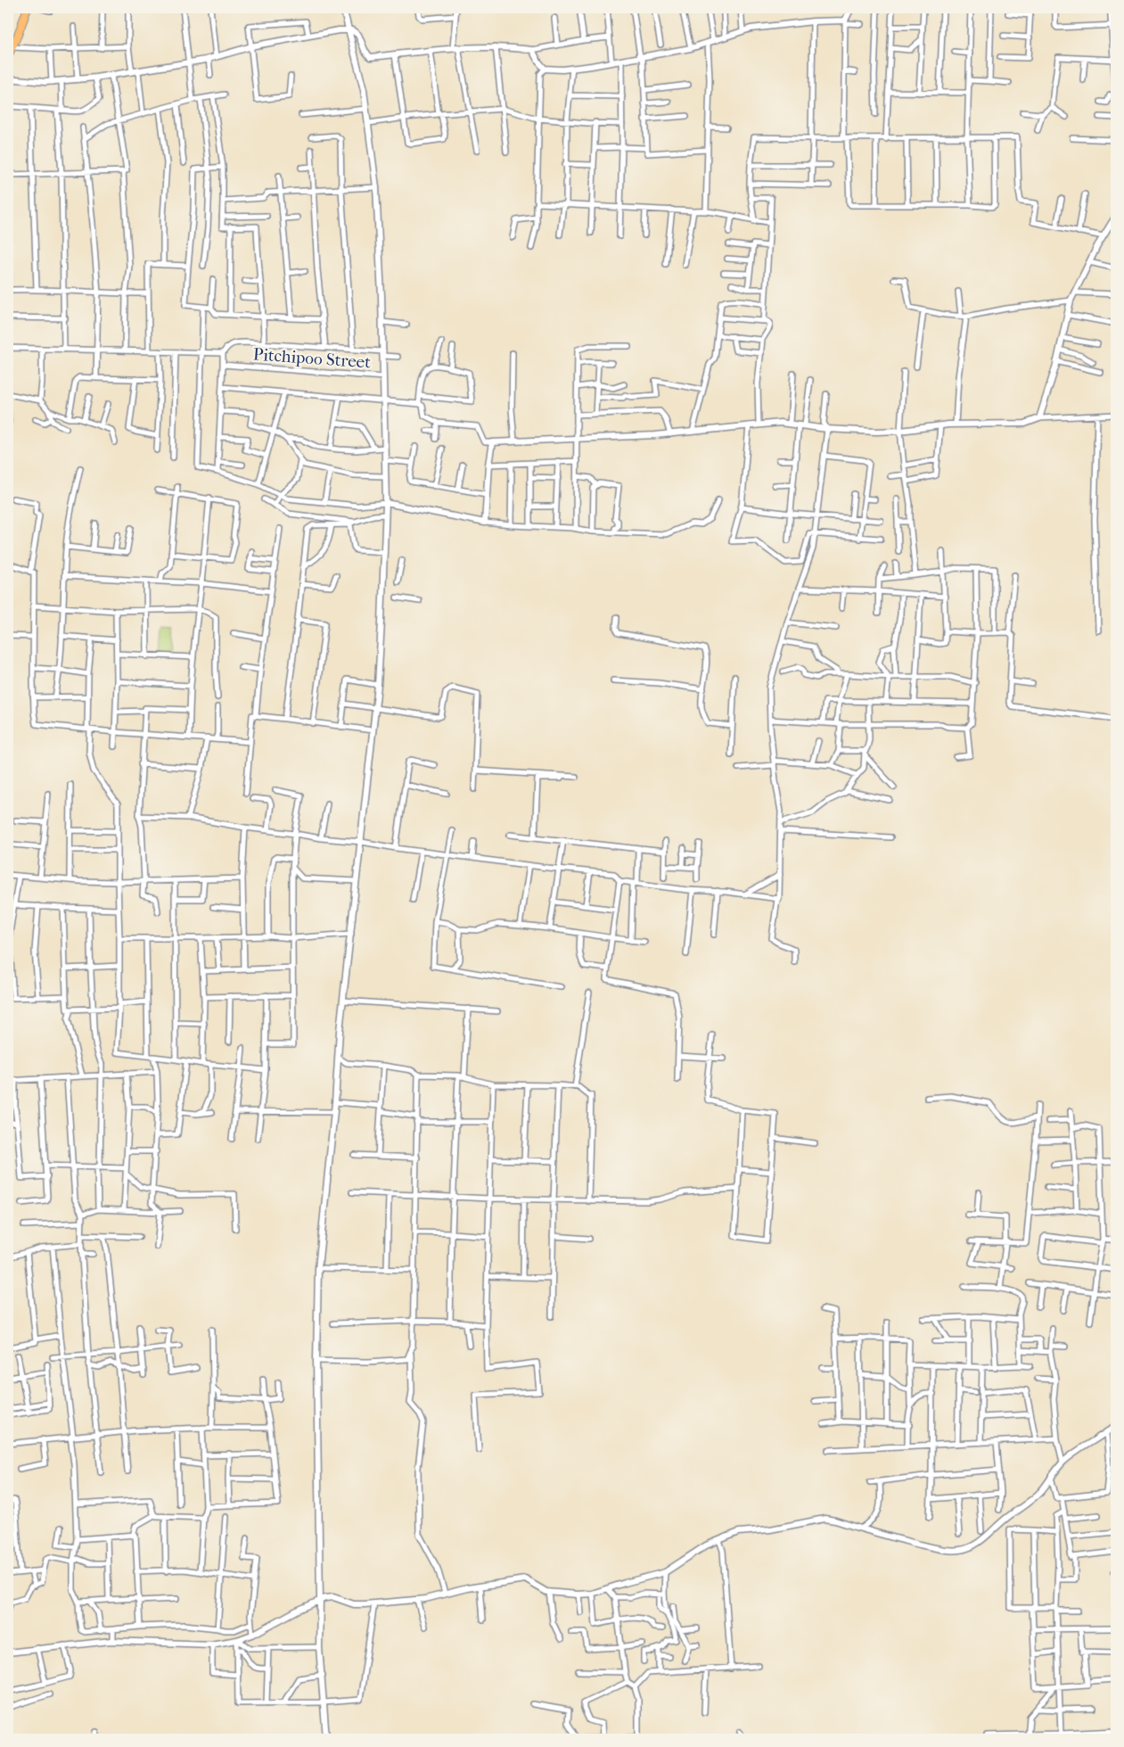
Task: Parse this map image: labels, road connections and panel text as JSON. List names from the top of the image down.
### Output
{
  "streets": {
    "street": ["Pitchipoo Street"]
  }
}
